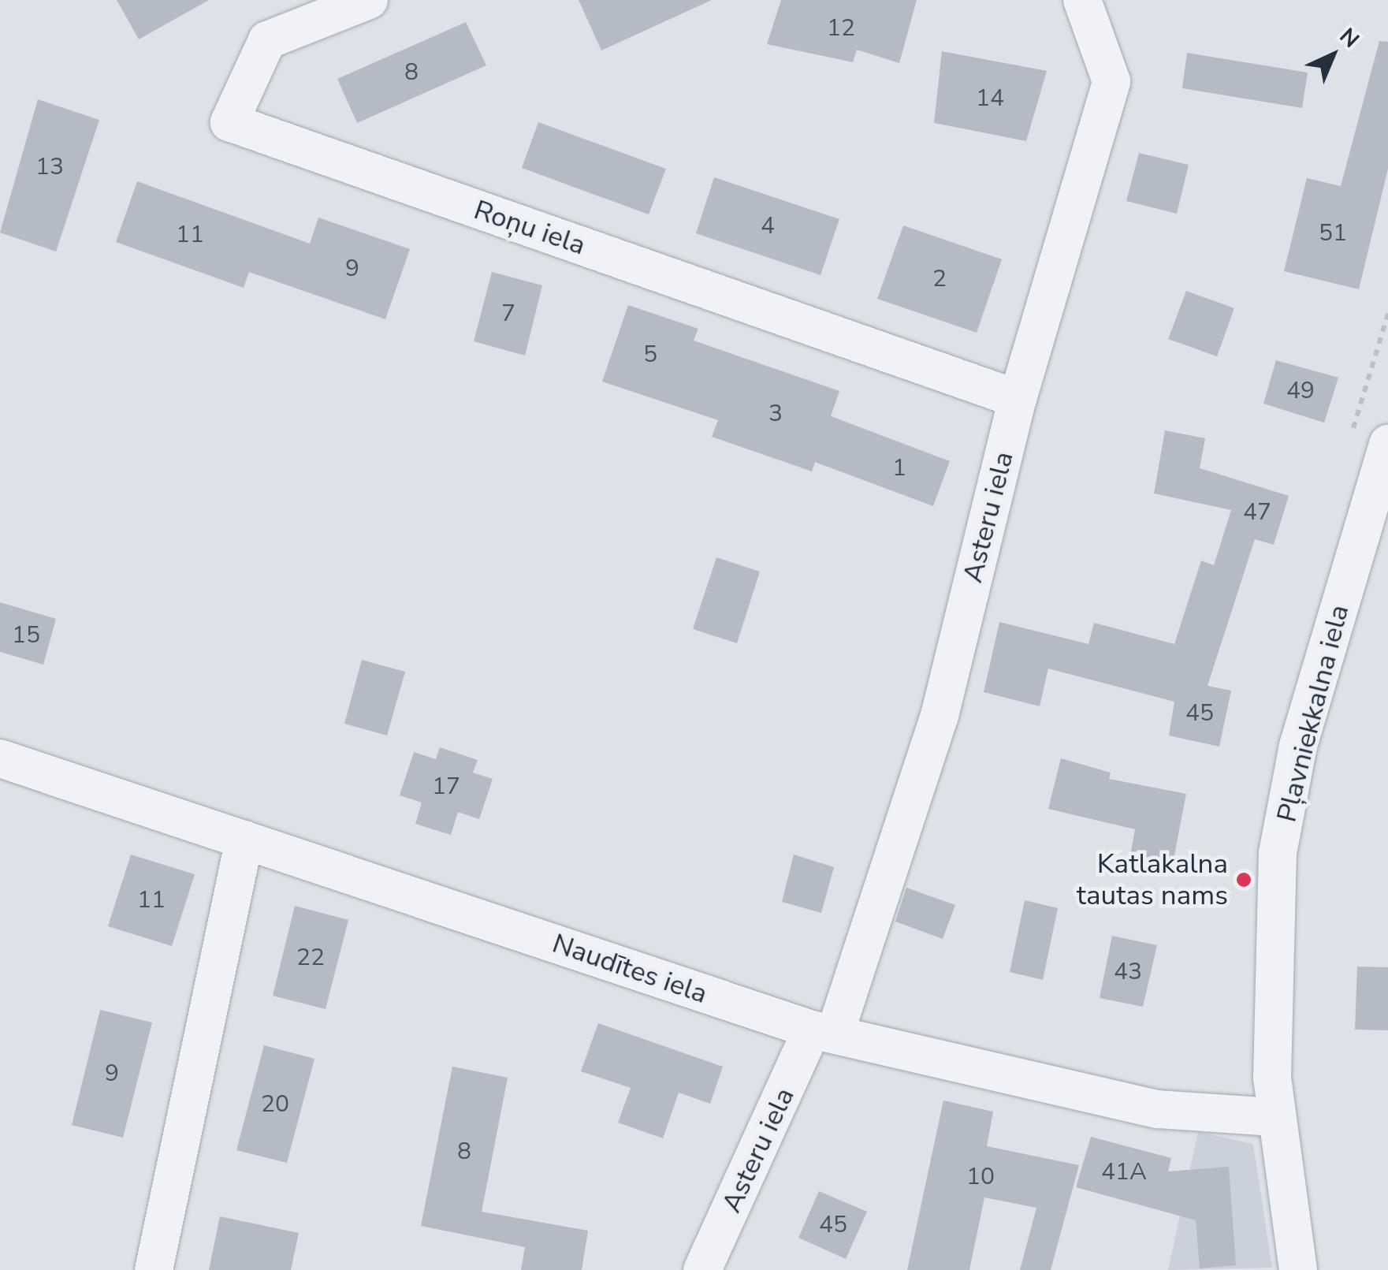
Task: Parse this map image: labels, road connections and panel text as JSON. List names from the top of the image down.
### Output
{
  "streets": {
    "street": [
      "Roņu iela",
      "Asteru iela",
      "Pļavniekkalna iela",
      "Naudītes iela"
    ]
  },
  "crossings": [
    ["Roņu iela", "Asteru iela"],
    ["Asteru iela", "Naudītes iela"],
    ["Pļavniekkalna iela", "Naudītes iela"]
  ],
  "places": ["Katlakalna tautas nams"],
  "house_numbers": [
    "12",
    "8",
    "14",
    "13",
    "4",
    "51",
    "11",
    "9",
    "2",
    "7",
    "5",
    "49",
    "3",
    "1",
    "47",
    "15",
    "45",
    "17",
    "11",
    "22",
    "43",
    "9",
    "20",
    "8",
    "41A",
    "10",
    "45"
  ],
  "north": "top right"
}
